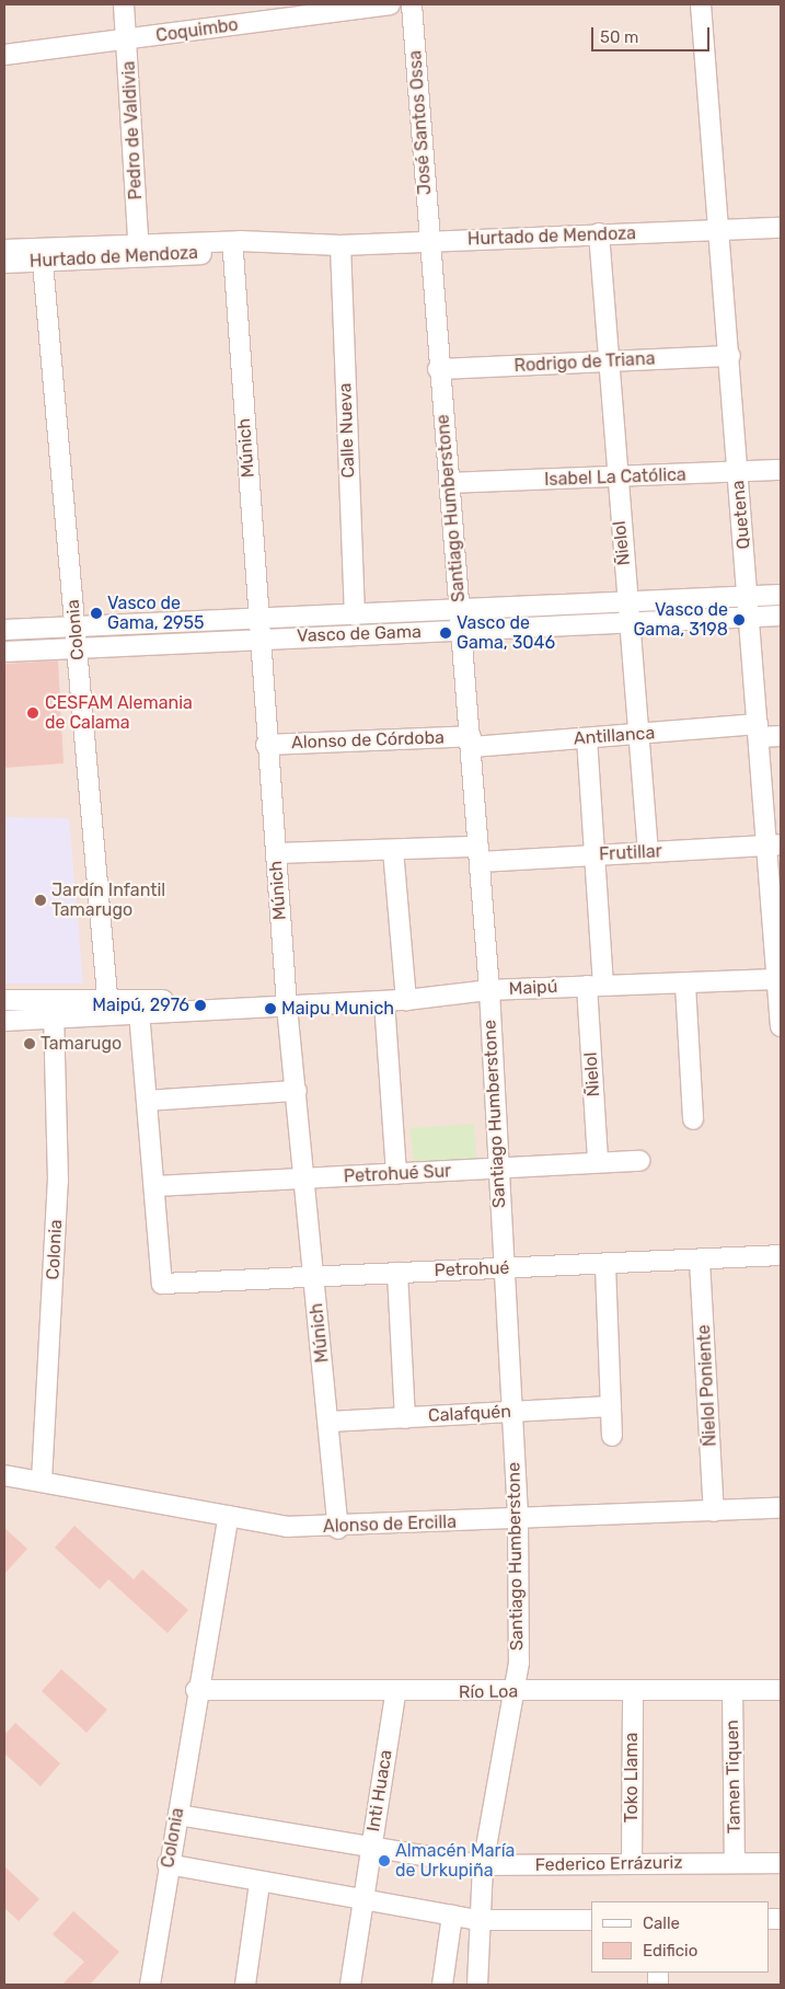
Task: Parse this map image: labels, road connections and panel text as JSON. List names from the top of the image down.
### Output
{
  "streets": {
    "street": [
      "Coquimbo",
      "José Santos Ossa",
      "Pedro de Valdivia",
      "Hurtado de Mendoza",
      "Rodrigo de Triana",
      "Calle Nueva",
      "Múnich",
      "Isabel La Católica",
      "Santiago Humberstone",
      "Quetena",
      "Ñielol",
      "Colonia",
      "Vasco de Gama",
      "Antillanca",
      "Alonso de Córdoba",
      "Frutillar",
      "Maipú",
      "Petrohué Sur",
      "Petrohué",
      "Ñielol Poniente",
      "Calafquén",
      "Alonso de Ercilla",
      "Río Loa",
      "Tamen Tiquen",
      "Toko Llama",
      "Inti Huaca",
      "Federico Errázuriz"
    ]
  },
  "crossings": [
    ["Coquimbo", "Pedro de Valdivia"],
    ["José Santos Ossa", "Hurtado de Mendoza"],
    ["José Santos Ossa", "Santiago Humberstone"],
    ["Pedro de Valdivia", "Hurtado de Mendoza"],
    ["Hurtado de Mendoza", "Calle Nueva"],
    ["Hurtado de Mendoza", "Múnich"],
    ["Hurtado de Mendoza", "Santiago Humberstone"],
    ["Hurtado de Mendoza", "Quetena"],
    ["Hurtado de Mendoza", "Ñielol"],
    ["Hurtado de Mendoza", "Colonia"],
    ["Rodrigo de Triana", "Santiago Humberstone"],
    ["Rodrigo de Triana", "Quetena"],
    ["Rodrigo de Triana", "Ñielol"],
    ["Calle Nueva", "Vasco de Gama"],
    ["Múnich", "Vasco de Gama"],
    ["Múnich", "Alonso de Córdoba"],
    ["Múnich", "Frutillar"],
    ["Múnich", "Maipú"],
    ["Múnich", "Petrohué Sur"],
    ["Múnich", "Petrohué"],
    ["Múnich", "Calafquén"],
    ["Múnich", "Alonso de Ercilla"],
    ["Isabel La Católica", "Santiago Humberstone"],
    ["Isabel La Católica", "Quetena"],
    ["Isabel La Católica", "Ñielol"],
    ["Santiago Humberstone", "Vasco de Gama"],
    ["Santiago Humberstone", "Antillanca"],
    ["Santiago Humberstone", "Alonso de Córdoba"],
    ["Santiago Humberstone", "Frutillar"],
    ["Santiago Humberstone", "Maipú"],
    ["Santiago Humberstone", "Petrohué Sur"],
    ["Santiago Humberstone", "Petrohué"],
    ["Santiago Humberstone", "Calafquén"],
    ["Santiago Humberstone", "Alonso de Ercilla"],
    ["Santiago Humberstone", "Río Loa"],
    ["Santiago Humberstone", "Federico Errázuriz"],
    ["Quetena", "Vasco de Gama"],
    ["Quetena", "Antillanca"],
    ["Quetena", "Frutillar"],
    ["Quetena", "Maipú"],
    ["Ñielol", "Vasco de Gama"],
    ["Ñielol", "Antillanca"],
    ["Ñielol", "Frutillar"],
    ["Ñielol", "Maipú"],
    ["Ñielol", "Petrohué Sur"],
    ["Colonia", "Vasco de Gama"],
    ["Colonia", "Alonso de Ercilla"],
    ["Colonia", "Río Loa"],
    ["Colonia", "Federico Errázuriz"],
    ["Antillanca", "Alonso de Córdoba"],
    ["Petrohué Sur", "Petrohué"],
    ["Petrohué", "Ñielol Poniente"],
    ["Ñielol Poniente", "Alonso de Ercilla"],
    ["Río Loa", "Tamen Tiquen"],
    ["Río Loa", "Toko Llama"],
    ["Río Loa", "Inti Huaca"],
    ["Tamen Tiquen", "Federico Errázuriz"],
    ["Toko Llama", "Federico Errázuriz"],
    ["Inti Huaca", "Federico Errázuriz"]
  ],
  "places": [
    "Vasco de Gama, 2955",
    "Vasco de Gama, 3198",
    "Vasco de Gama, 3046",
    "CESFAM Alemania de Calama",
    "Jardín Infantil Tamarugo",
    "Maipú, 2976",
    "Maipu Munich",
    "Tamarugo",
    "Almacén María de Urkupiña"
  ],
  "legend": ["Calle", "Edificio"],
  "scale_bar": "50 m"
}
